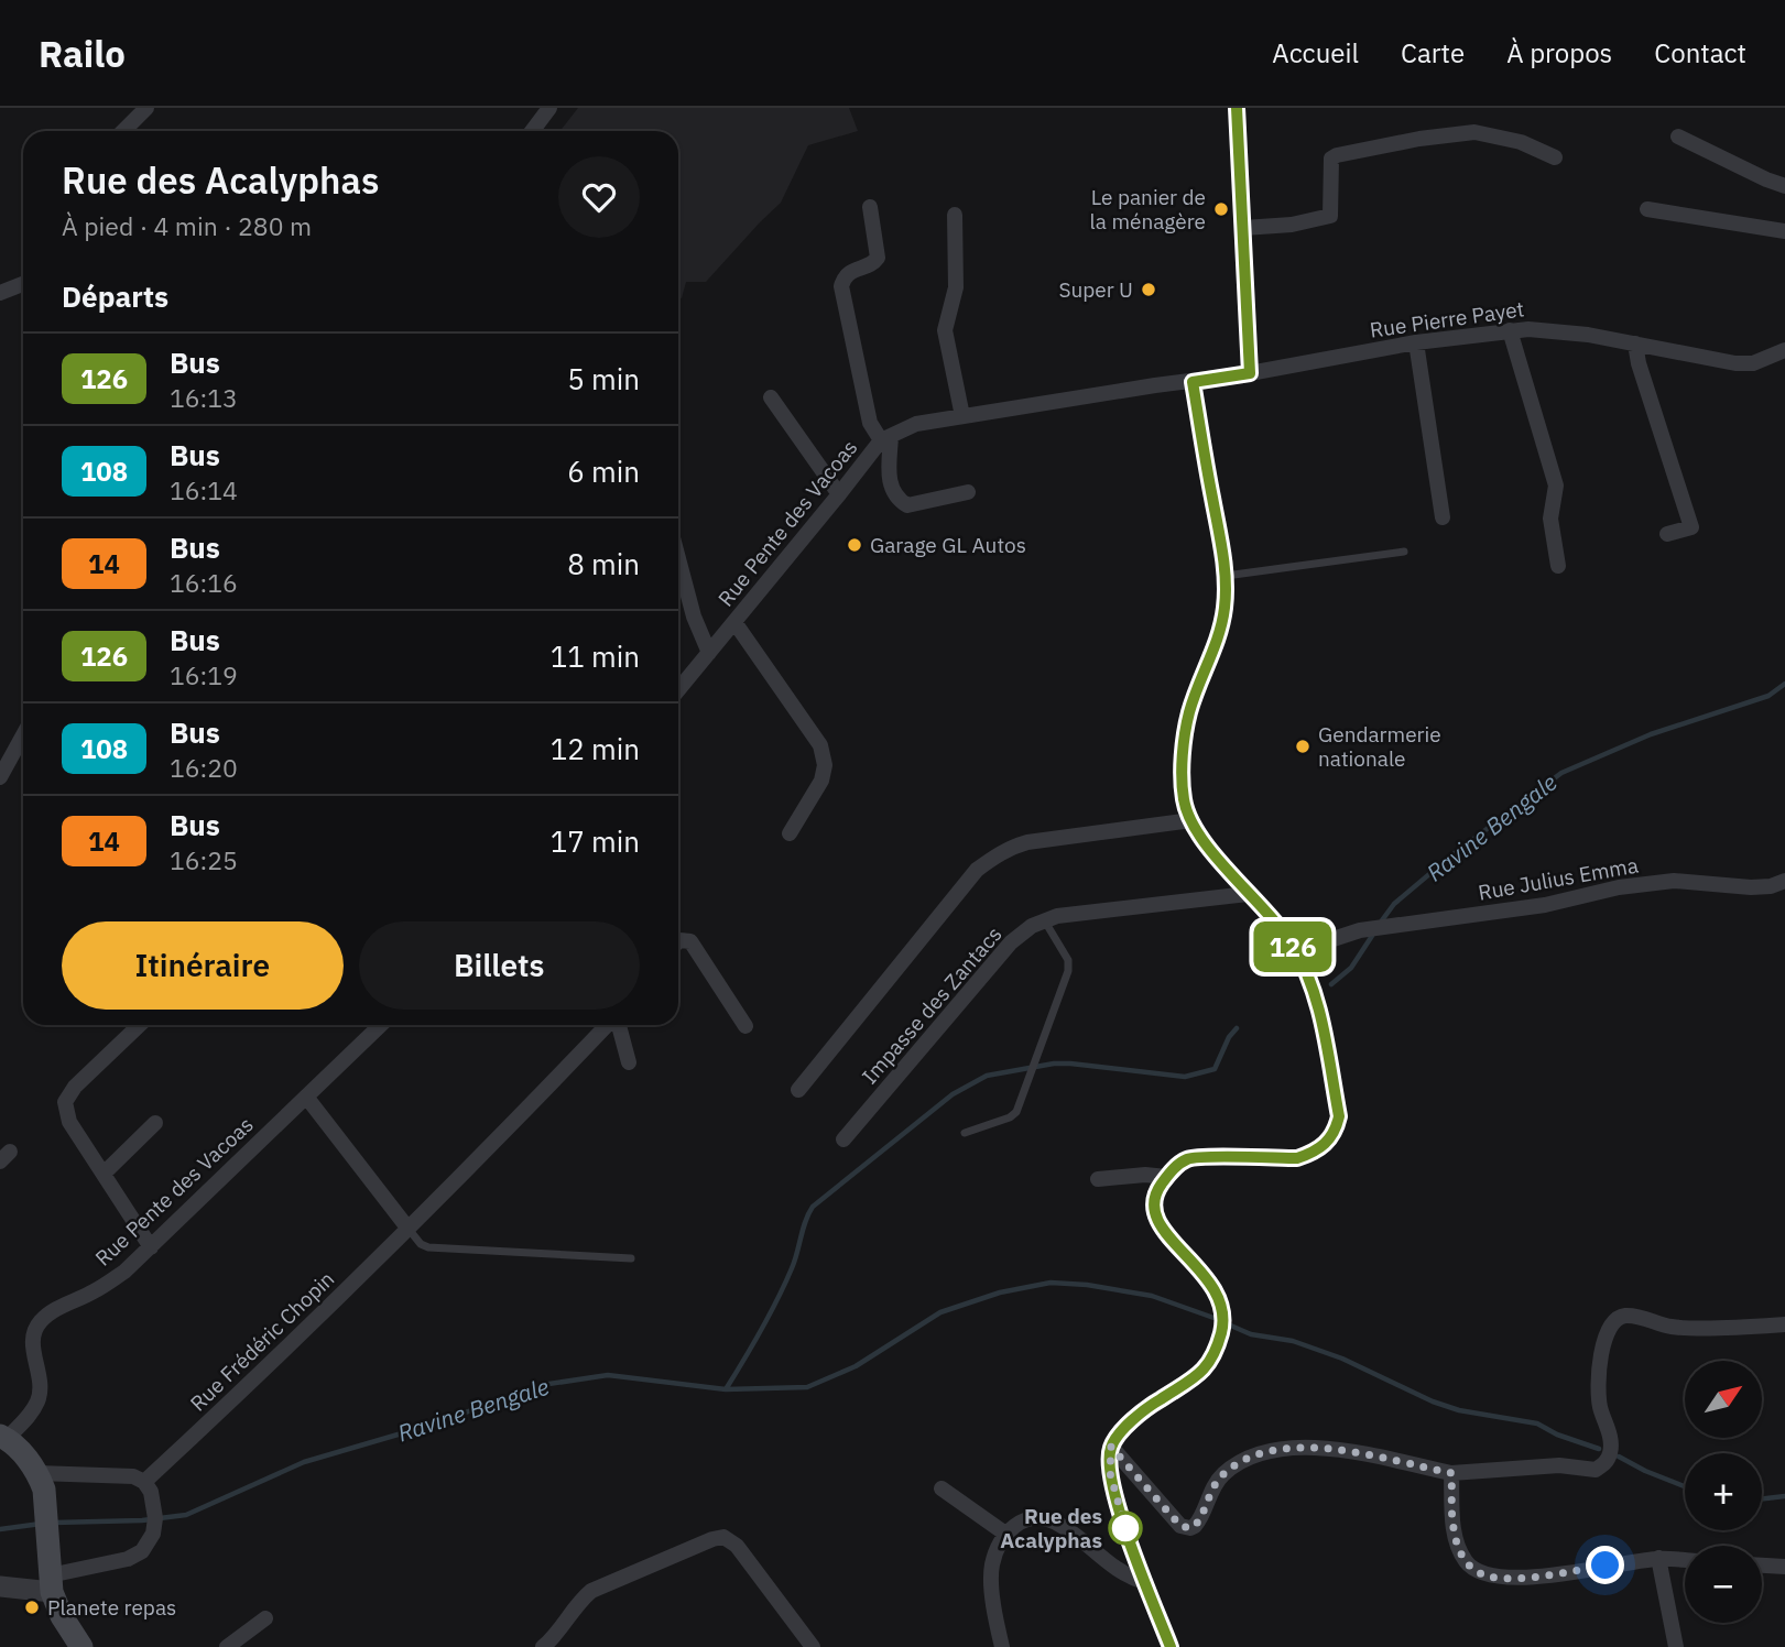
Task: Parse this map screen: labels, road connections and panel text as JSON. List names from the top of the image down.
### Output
{
  "streets": {
    "street": [
      "Rue Pierre Payet",
      "Rue Pente des Vacoas",
      "Rue Julius Emma",
      "Impasse des Zantacs",
      "Rue Frédéric Chopin"
    ]
  },
  "water": ["Ravine Bengale"],
  "places": [
    "Le panier de la ménagère",
    "Super U",
    "Garage GL Autos",
    "Gendarmerie nationale",
    "Rue des Acalyphas",
    "Planete repas"
  ],
  "lines": ["bus line 126"],
  "north": "top right",
  "page": {
    "header": "Railo",
    "nav": [
      "Accueil",
      "Carte",
      "À propos",
      "Contact"
    ],
    "on_map": "126",
    "heading": [
      ["Rue des Acalyphas", "À pied · 4 min · 280 m"],
      "Départs"
    ],
    "list": [
      {
        "mark": "126",
        "name": "Bus",
        "note": "16:13",
        "value": "5 min"
      },
      {
        "mark": "108",
        "name": "Bus",
        "note": "16:14",
        "value": "6 min"
      },
      {
        "mark": "14",
        "name": "Bus",
        "note": "16:16",
        "value": "8 min"
      },
      {
        "mark": "126",
        "name": "Bus",
        "note": "16:19",
        "value": "11 min"
      },
      {
        "mark": "108",
        "name": "Bus",
        "note": "16:20",
        "value": "12 min"
      },
      {
        "mark": "14",
        "name": "Bus",
        "note": "16:25",
        "value": "17 min"
      }
    ],
    "buttons": ["Itinéraire", "Billets"],
    "map_buttons": ["+", "−"]
  }
}
